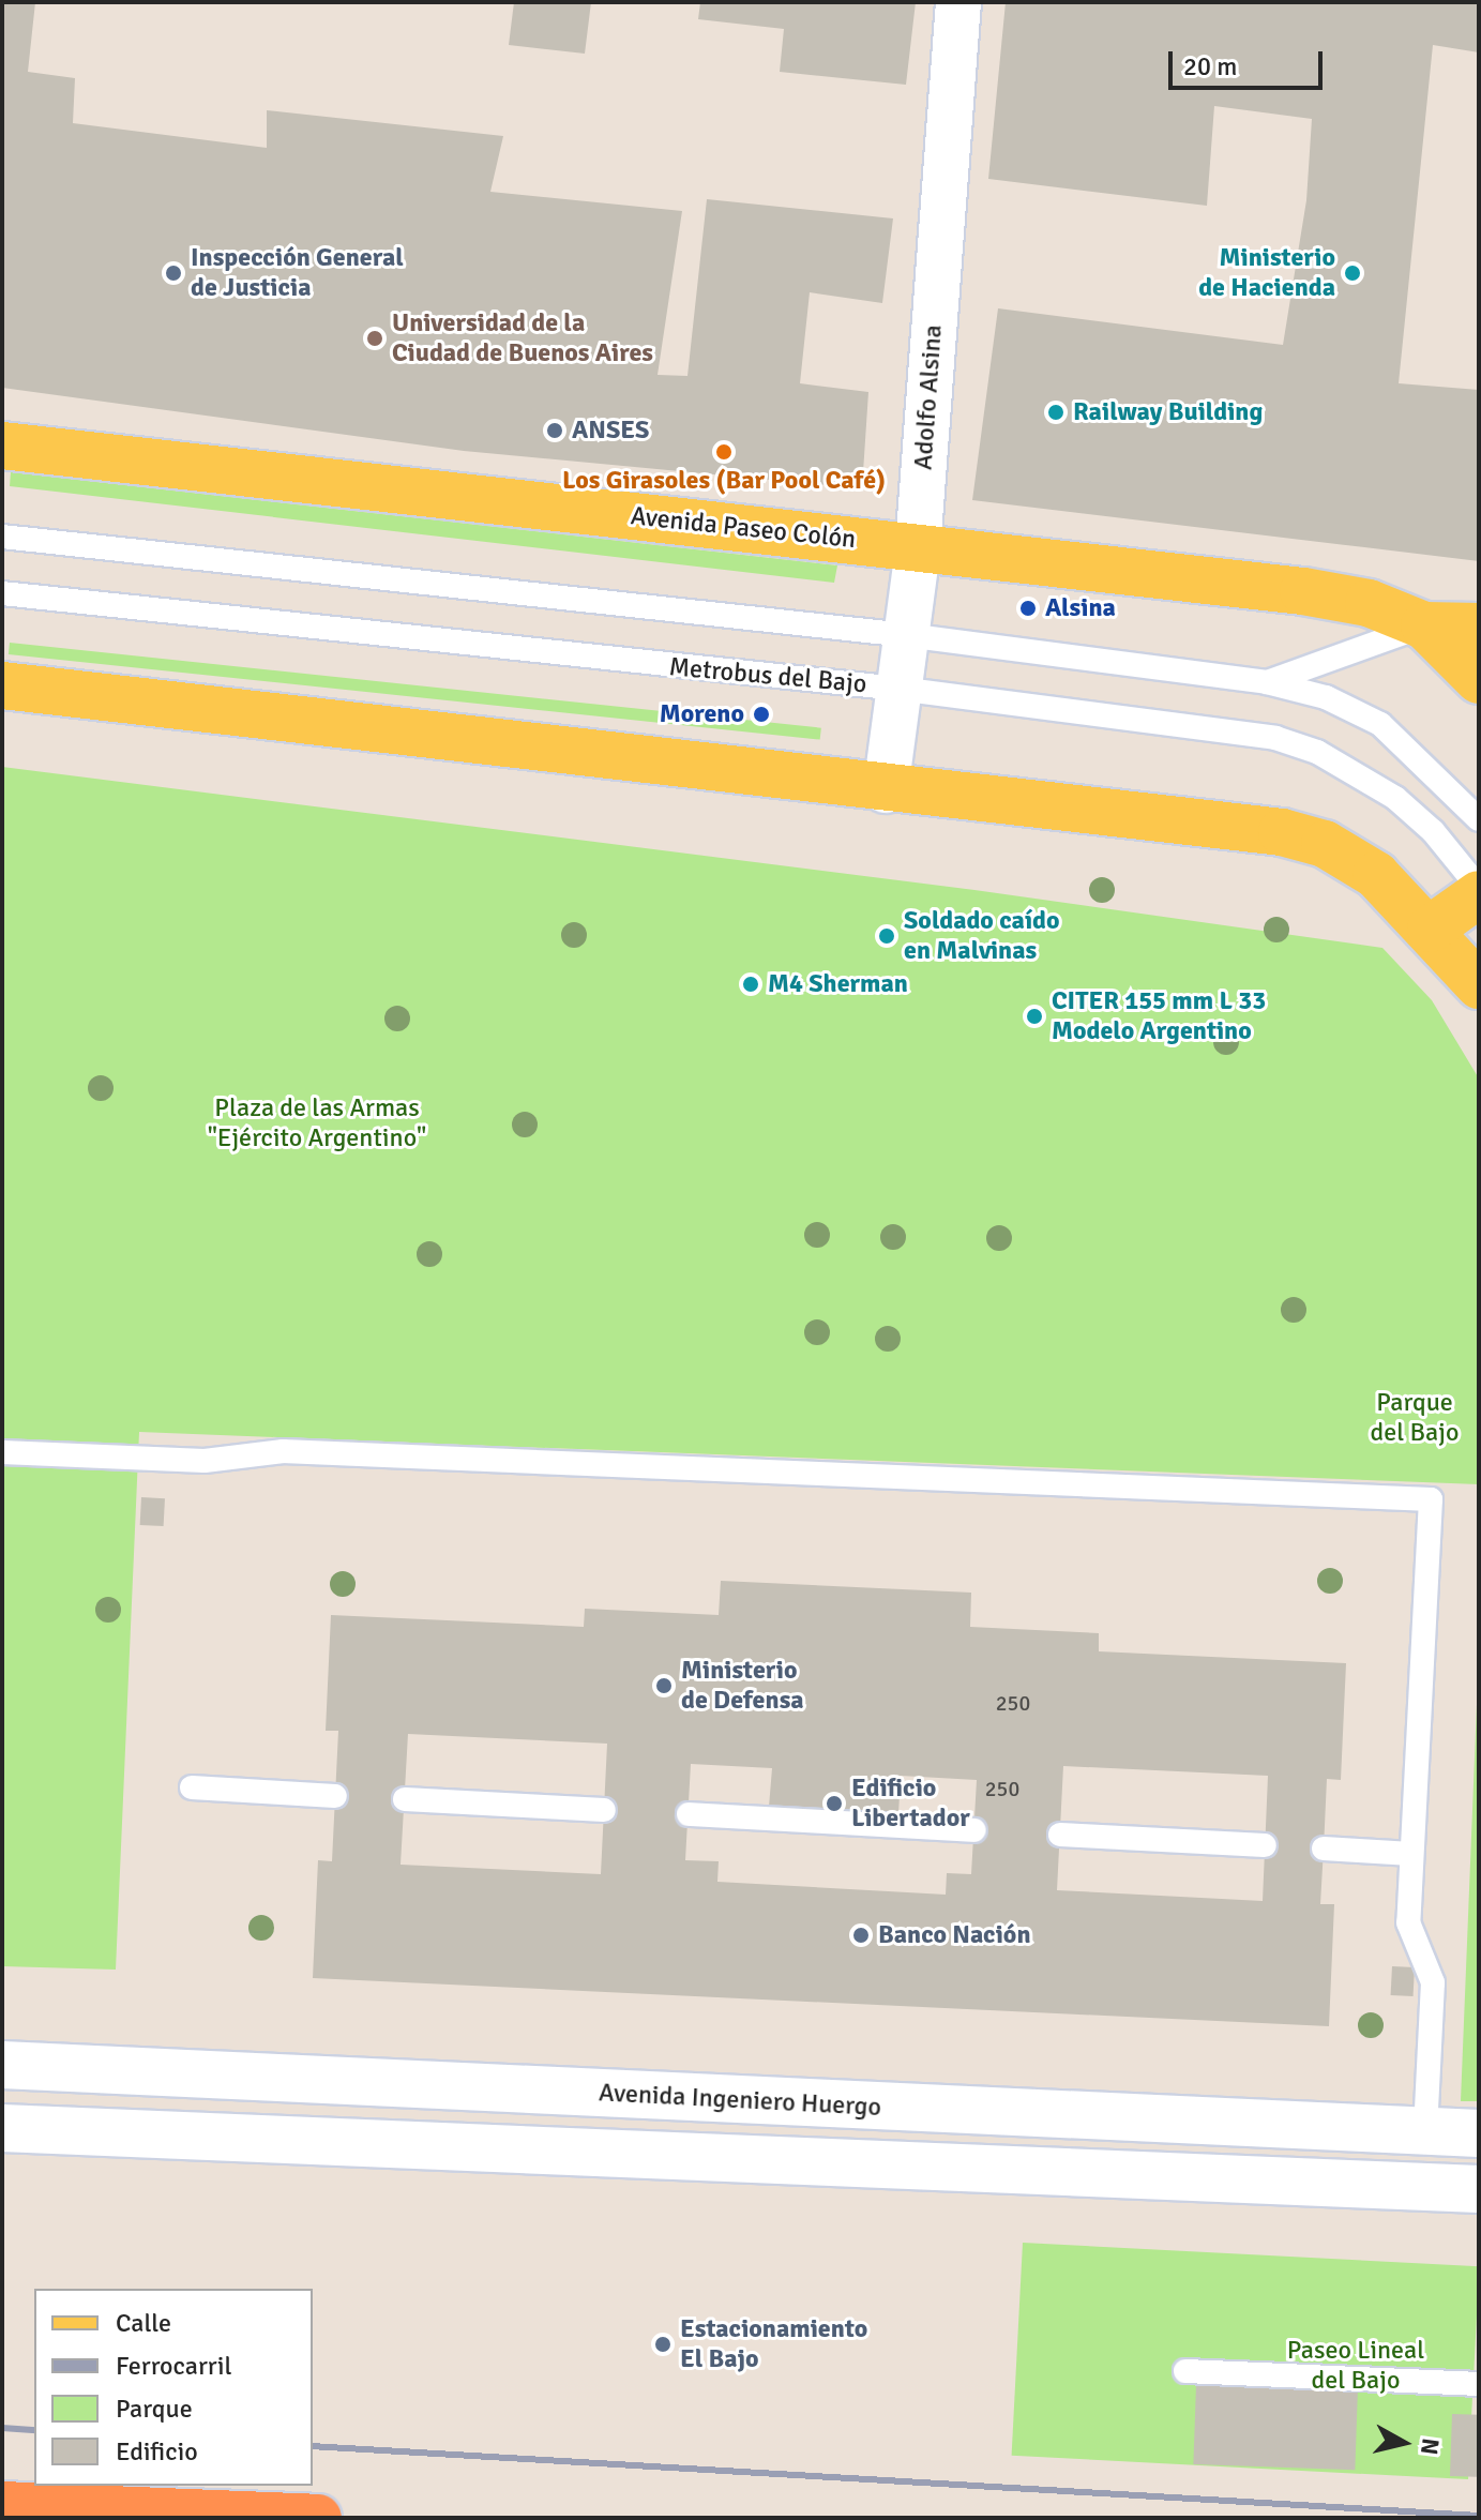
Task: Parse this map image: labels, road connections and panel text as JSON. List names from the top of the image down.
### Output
{
  "streets": {
    "main road": ["Avenida Paseo Colón", "Avenida Ingeniero Huergo"],
    "street": ["Adolfo Alsina"],
    "lane": ["Metrobus del Bajo"]
  },
  "crossings": [
    ["Adolfo Alsina", "Avenida Paseo Colón"],
    ["Adolfo Alsina", "Metrobus del Bajo"],
    ["Avenida Paseo Colón", "Metrobus del Bajo"]
  ],
  "parks": ["Plaza de las Armas \"Ejército Argentino\"", "Parque del Bajo", "Paseo Lineal del Bajo"],
  "places": [
    "Inspección General de Justicia",
    "Ministerio de Hacienda",
    "Universidad de la Ciudad de Buenos Aires",
    "Railway Building",
    "ANSES",
    "Los Girasoles (Bar Pool Café)",
    "Alsina",
    "Moreno",
    "Soldado caído en Malvinas",
    "M4 Sherman",
    "CITER 155 mm L 33 Modelo Argentino",
    "Ministerio de Defensa",
    "Edificio Libertador",
    "Banco Nación",
    "Estacionamiento El Bajo"
  ],
  "house_numbers": ["250", "250"],
  "legend": [
    "Calle",
    "Ferrocarril",
    "Parque",
    "Edificio"
  ],
  "scale_bar": "20 m",
  "north": "right"
}
